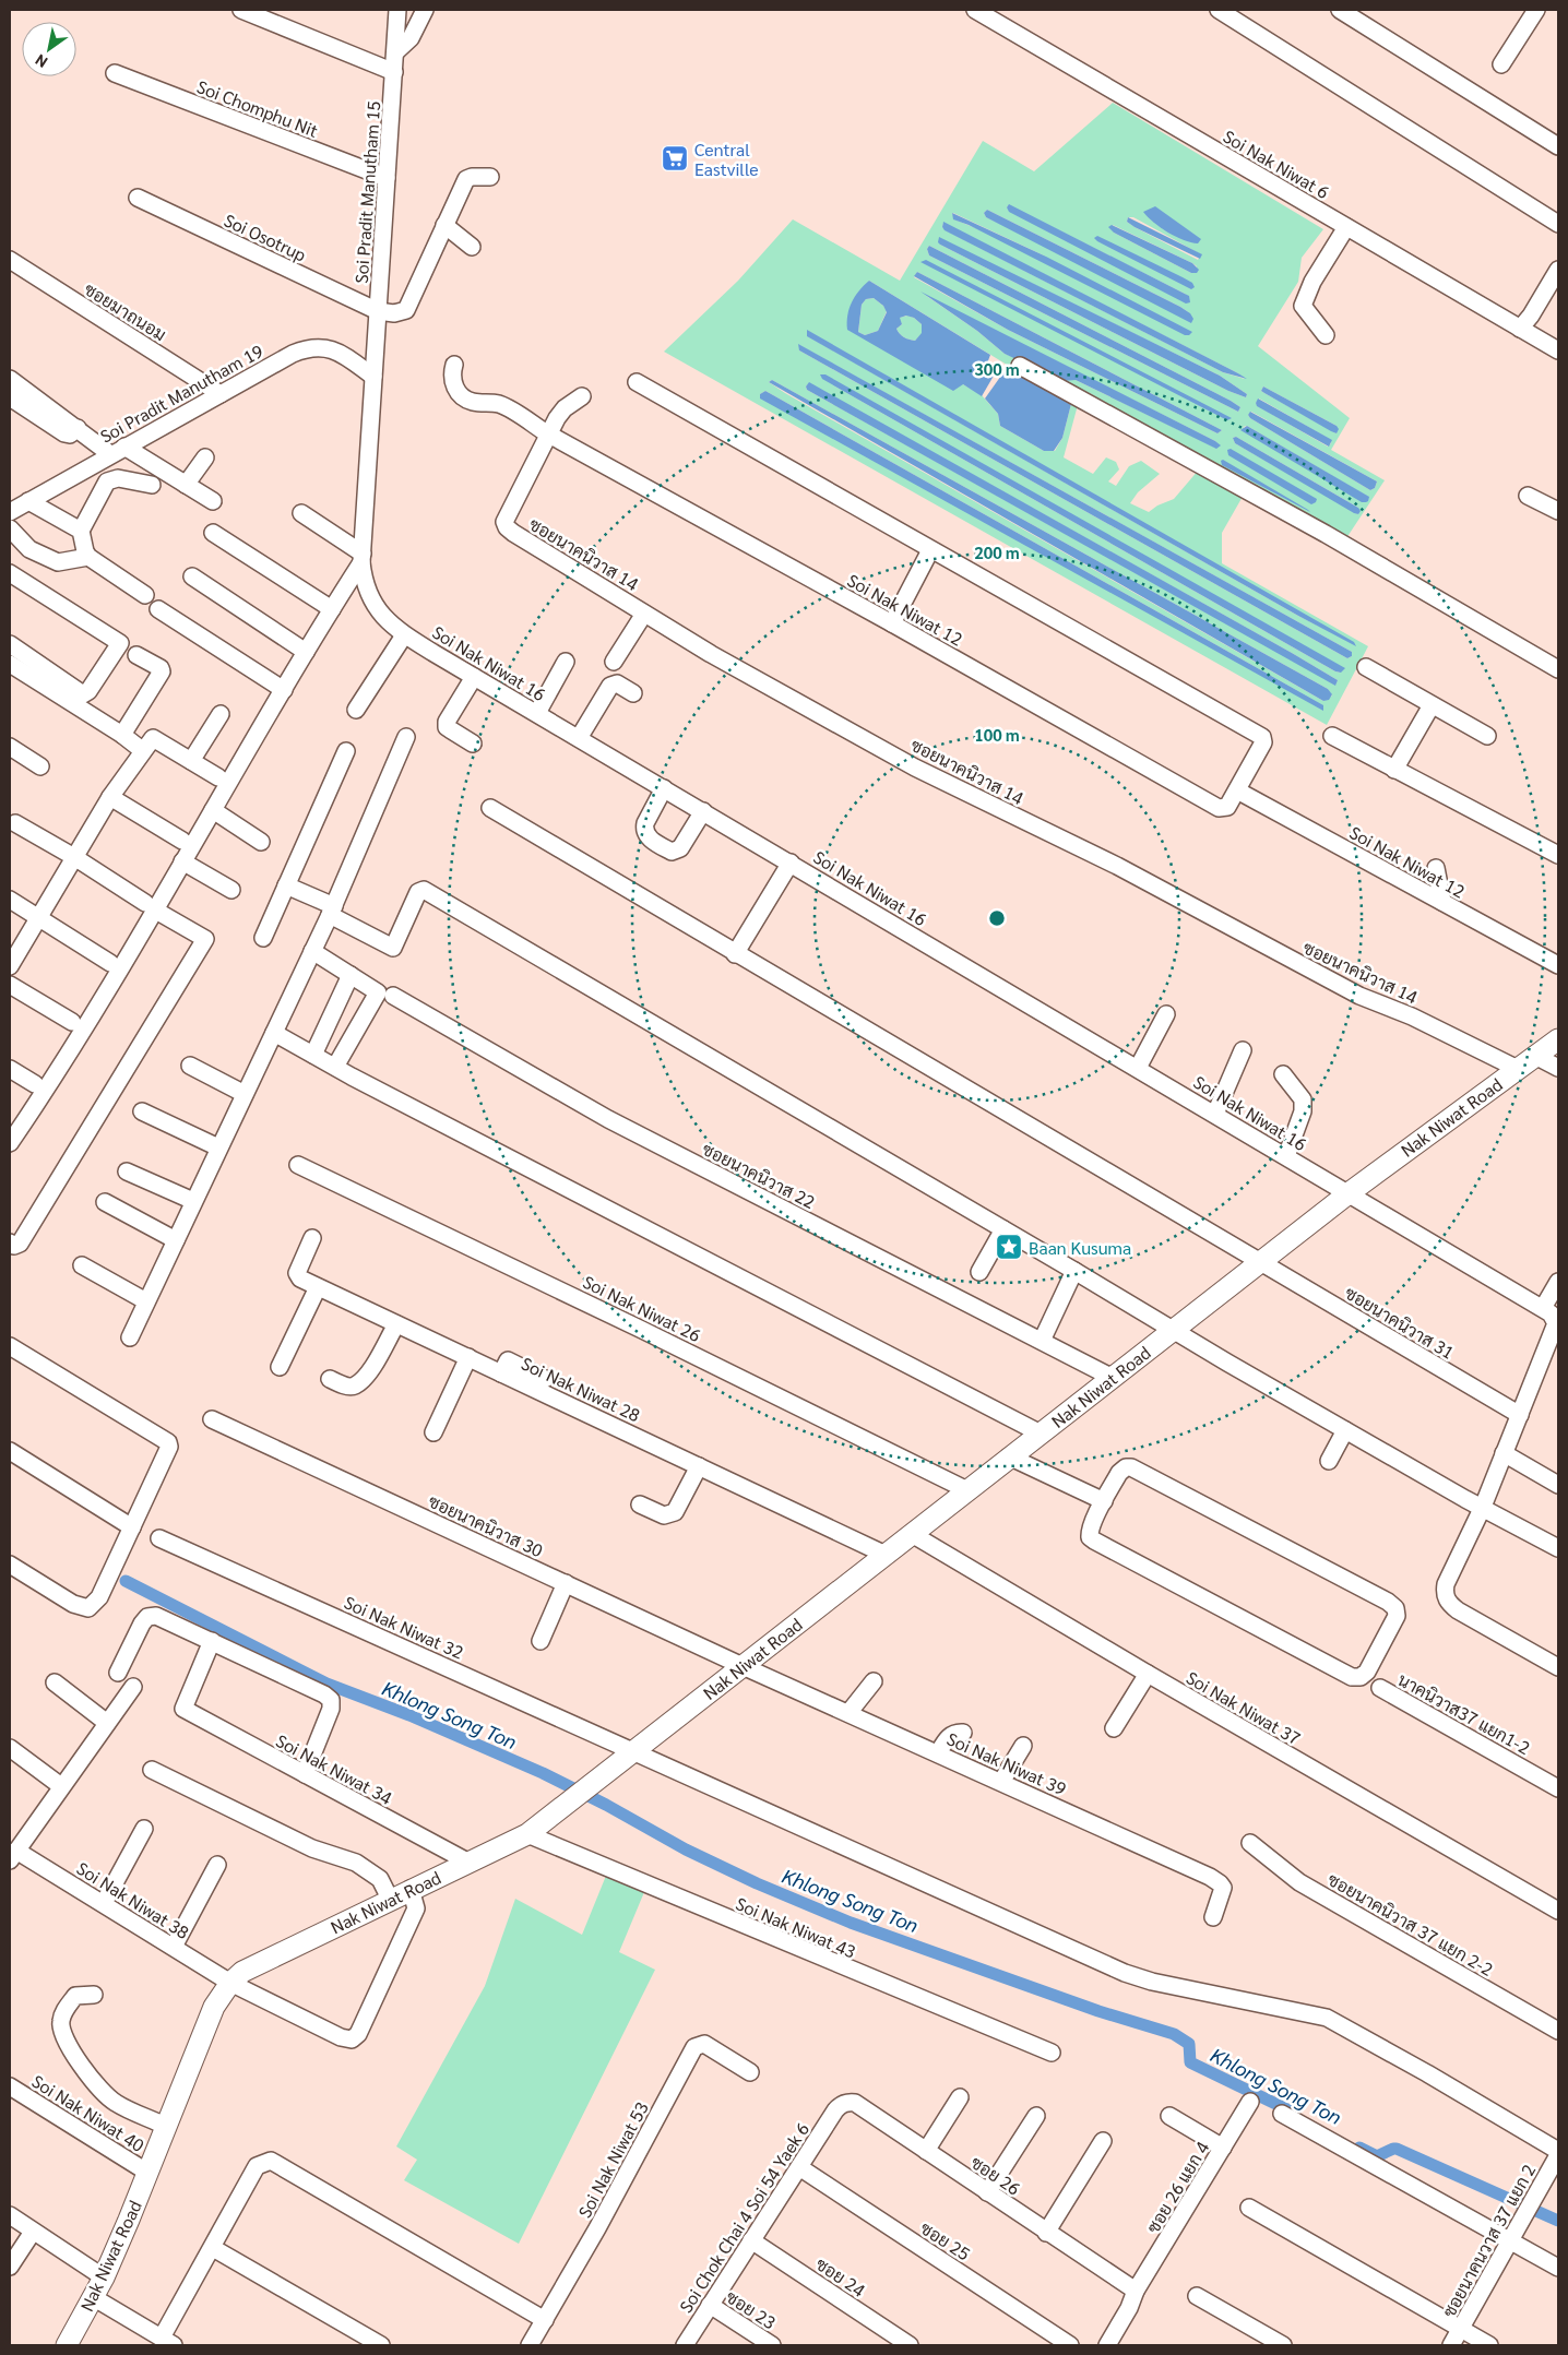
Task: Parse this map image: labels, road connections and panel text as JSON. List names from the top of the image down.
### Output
{
  "streets": {
    "main road": ["Nak Niwat Road"],
    "street": [
      "Soi Chomphu Nit",
      "Soi Nak Niwat 6",
      "Soi Pradit Manutham 15",
      "Soi Osotrup",
      "ซอยมาถนอม",
      "Soi Pradit Manutham 19",
      "ซอยนาคนิวาส 14",
      "Soi Nak Niwat 12",
      "Soi Nak Niwat 16",
      "ซอยนาคนิวาส 22",
      "Soi Nak Niwat 26",
      "ซอยนาคนิวาส 31",
      "Soi Nak Niwat 28",
      "ซอยนาคนิวาส 30",
      "Soi Nak Niwat 32",
      "Soi Nak Niwat 37",
      "นาคนิวาส37 แยก1-2",
      "Soi Nak Niwat 39",
      "Soi Nak Niwat 34",
      "Soi Nak Niwat 38",
      "ซอยนาคนิวาส 37 แยก 2-2",
      "Soi Nak Niwat 43",
      "Soi Nak Niwat 40",
      "Soi Nak Niwat 53",
      "ซอย 26",
      "ซอย 26 แยก 4",
      "Soi Chok Chai 4 Soi 54 Yaek 6",
      "ซอย 25",
      "ซอยนาคนวาส 37 แยก 2",
      "ซอย 24",
      "ซอย 23"
    ]
  },
  "crossings": [
    ["Soi Chomphu Nit", "Soi Pradit Manutham 15"],
    ["Soi Pradit Manutham 15", "Soi Osotrup"],
    ["Soi Pradit Manutham 15", "Soi Pradit Manutham 19"],
    ["Soi Pradit Manutham 15", "Soi Nak Niwat 16"],
    ["ซอยมาถนอม", "Soi Pradit Manutham 19"],
    ["Soi Pradit Manutham 19", "Soi Nak Niwat 16"],
    ["ซอยนาคนิวาส 14", "Soi Nak Niwat 12"],
    ["ซอยนาคนิวาส 14", "Nak Niwat Road"],
    ["Soi Nak Niwat 16", "Nak Niwat Road"],
    ["Nak Niwat Road", "ซอยนาคนิวาส 22"],
    ["Nak Niwat Road", "Soi Nak Niwat 26"],
    ["Nak Niwat Road", "ซอยนาคนิวาส 31"],
    ["Nak Niwat Road", "Soi Nak Niwat 28"],
    ["Nak Niwat Road", "ซอยนาคนิวาส 30"],
    ["Nak Niwat Road", "Soi Nak Niwat 32"],
    ["Nak Niwat Road", "Soi Nak Niwat 37"],
    ["Nak Niwat Road", "Soi Nak Niwat 39"],
    ["Nak Niwat Road", "Soi Nak Niwat 34"],
    ["Nak Niwat Road", "Soi Nak Niwat 38"],
    ["Nak Niwat Road", "Soi Nak Niwat 43"],
    ["Nak Niwat Road", "Soi Nak Niwat 40"],
    ["ซอยนาคนิวาส 30", "Soi Nak Niwat 39"],
    ["ซอย 26", "ซอย 26 แยก 4"],
    ["ซอย 26", "Soi Chok Chai 4 Soi 54 Yaek 6"],
    ["Soi Chok Chai 4 Soi 54 Yaek 6", "ซอย 25"],
    ["Soi Chok Chai 4 Soi 54 Yaek 6", "ซอย 24"],
    ["Soi Chok Chai 4 Soi 54 Yaek 6", "ซอย 23"]
  ],
  "water": ["Khlong Song Ton"],
  "places": {
    "supermarket": ["Central Eastville"],
    "place": ["Baan Kusuma"]
  },
  "north": "bottom left",
  "rings": ["300 m", "200 m", "100 m"]
}
